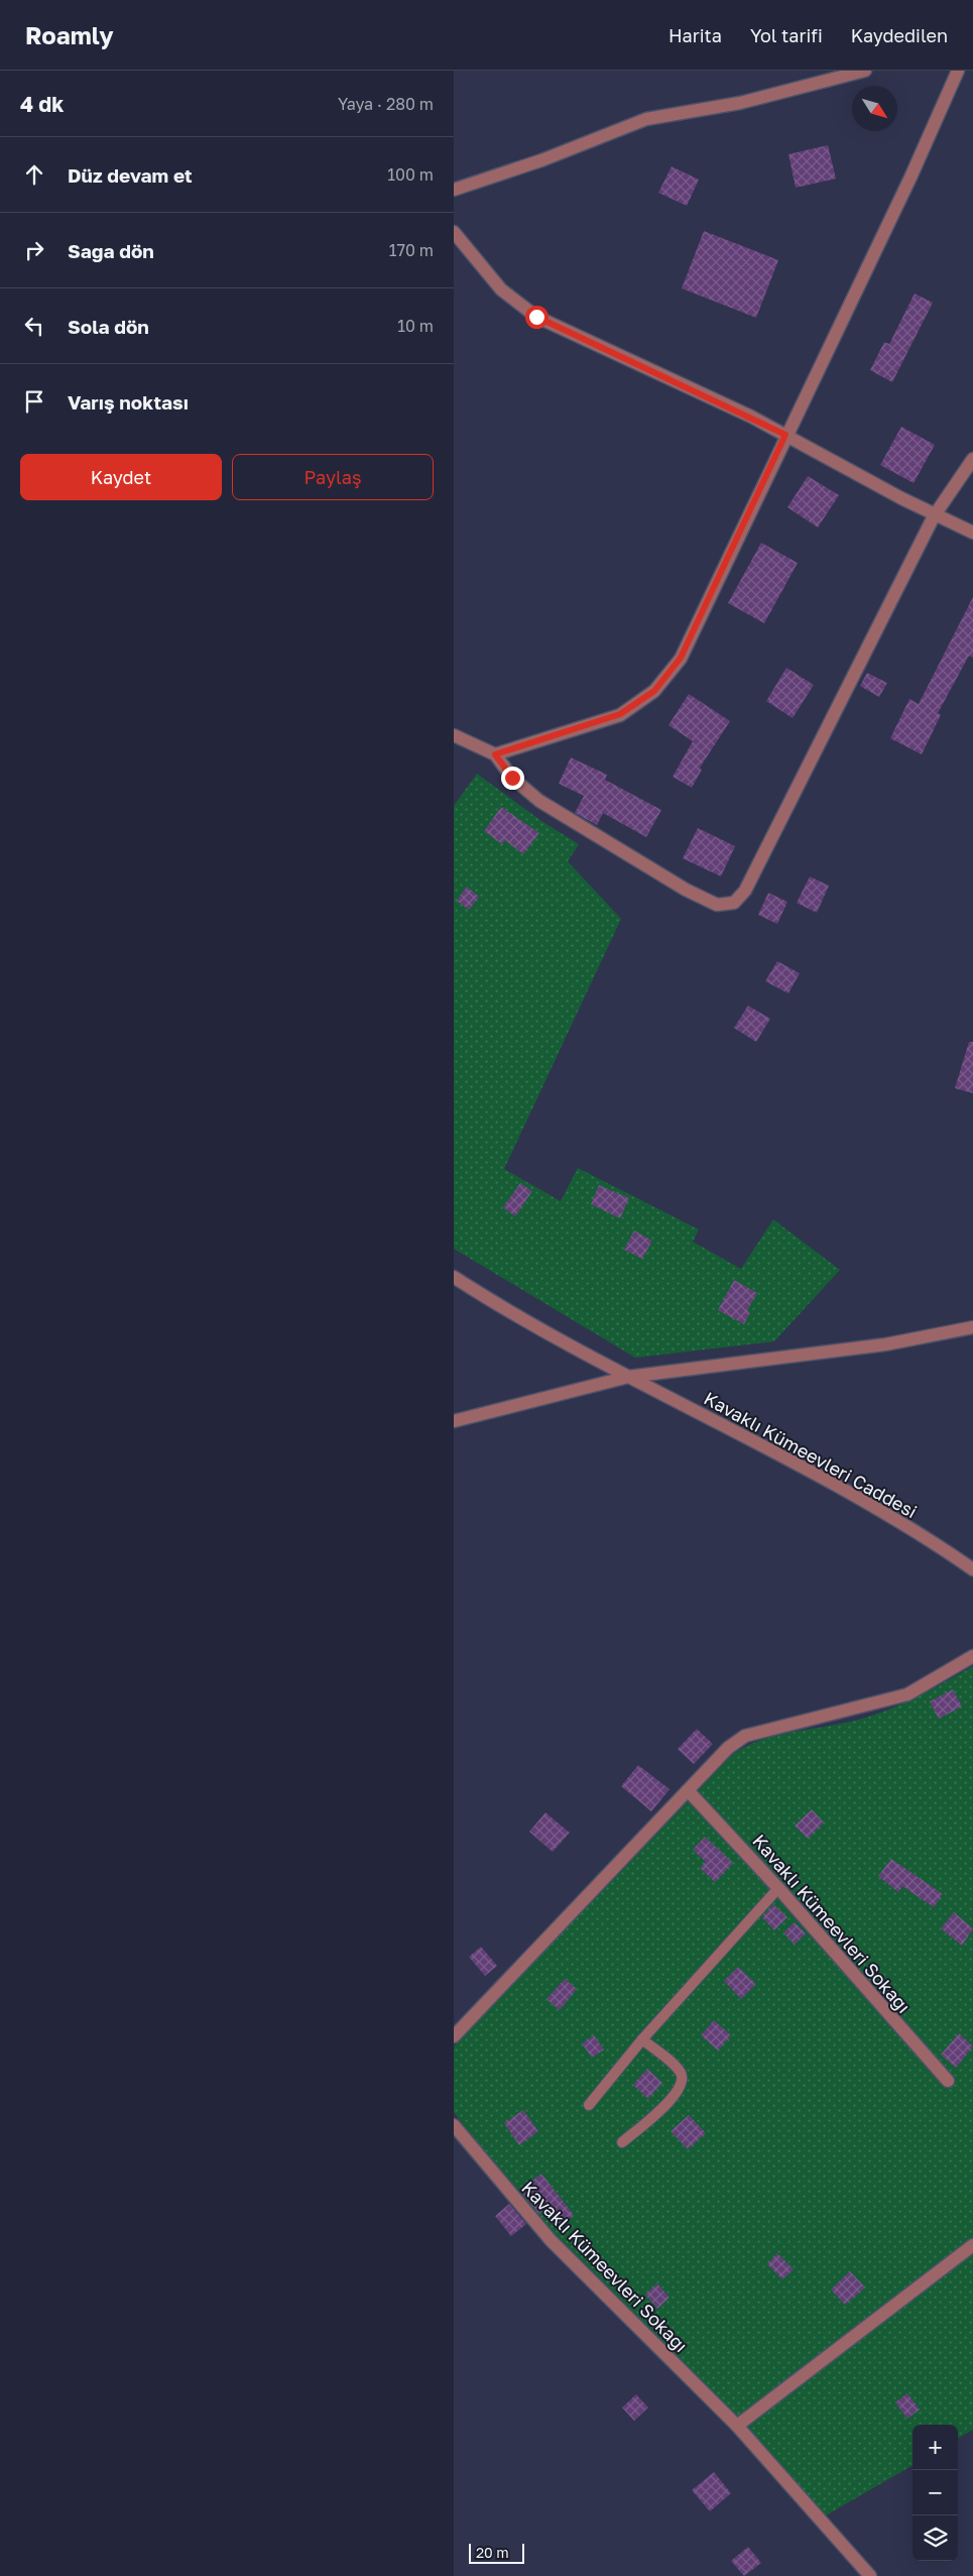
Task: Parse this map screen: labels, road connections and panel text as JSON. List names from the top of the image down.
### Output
{
  "streets": {
    "street": ["Kavaklı Kümeevleri Caddesi", "Kavaklı Kümeevleri Sokağı"]
  },
  "scale_bar": "20 m",
  "north": "bottom right",
  "page": {
    "header": "Roamly",
    "nav": ["Harita", "Yol tarifi", "Kaydedilen"],
    "heading": ["4 dk", "Yaya · 280 m"],
    "list": [
      ["Düz devam et", "100 m"],
      ["Sağa dön", "170 m"],
      ["Sola dön", "10 m"],
      "Varış noktası"
    ],
    "buttons": ["Kaydet", "Paylaş"],
    "map_buttons": ["+", "−"],
    "scale": "20 m"
  }
}
